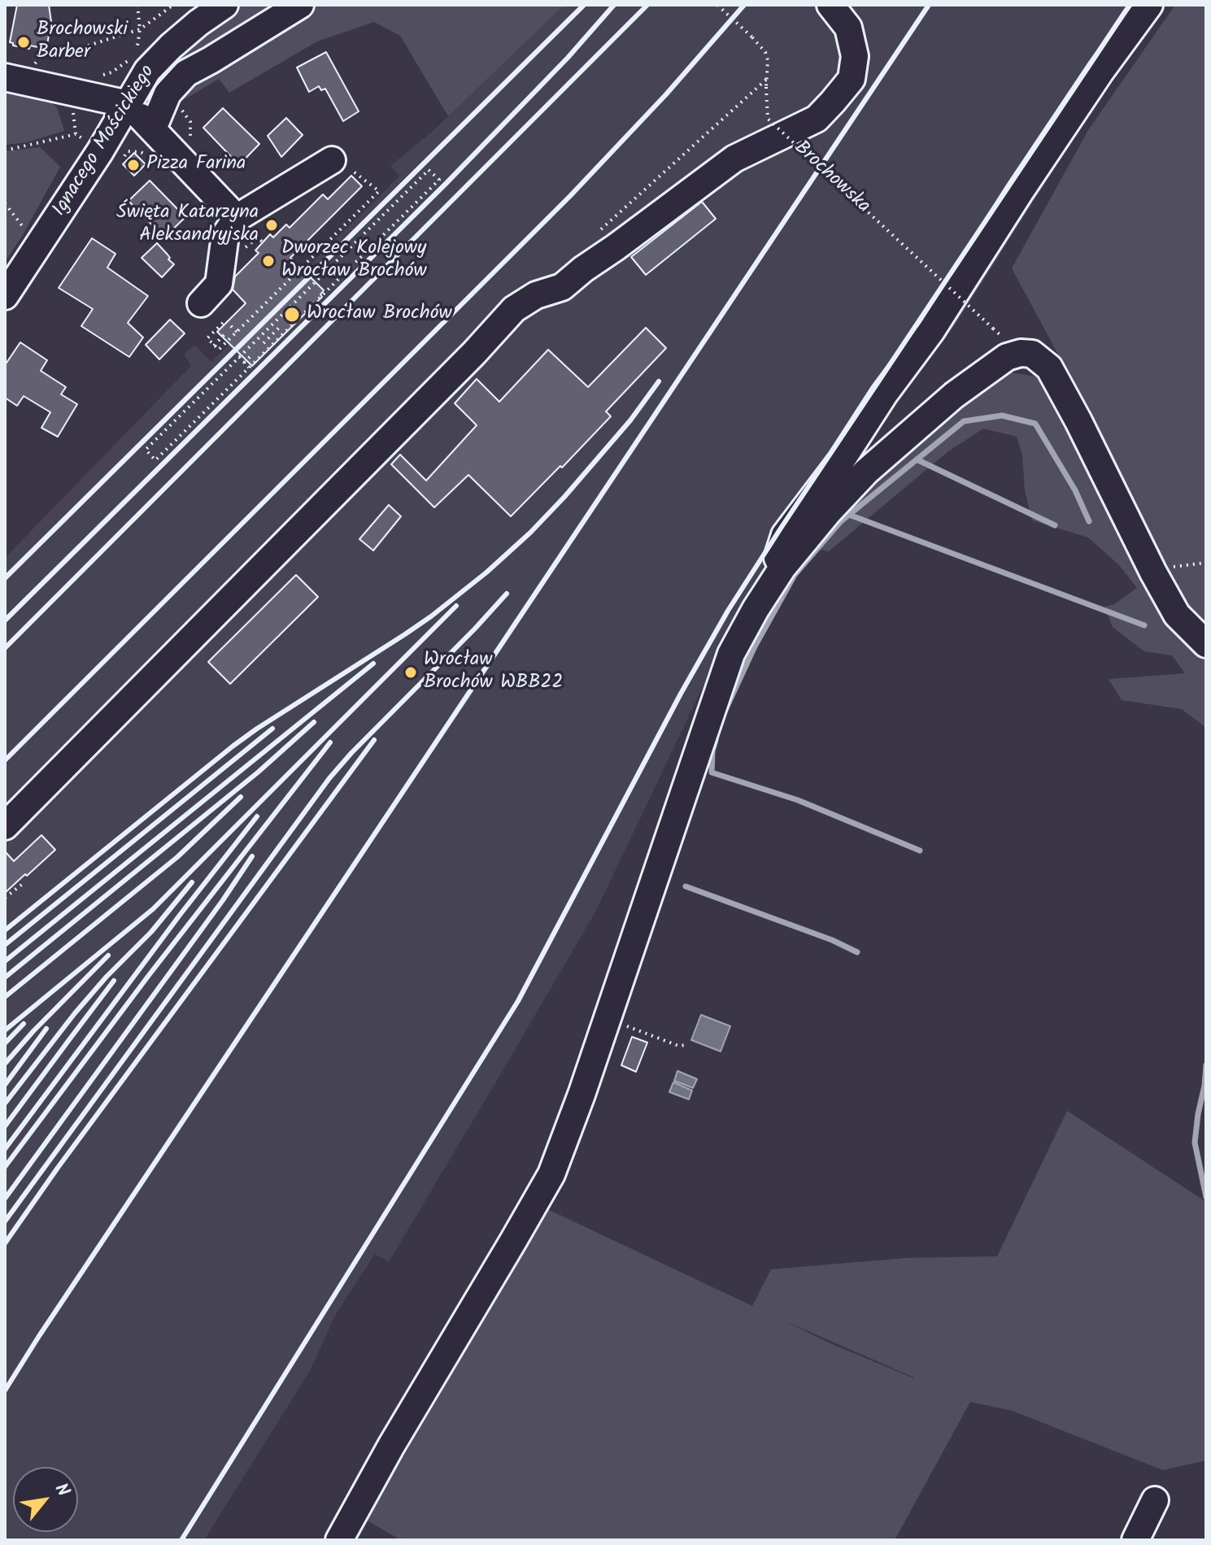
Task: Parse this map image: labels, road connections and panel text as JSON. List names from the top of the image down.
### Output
{
  "streets": {
    "street": ["Ignacego Mościckiego"],
    "path": ["Brochowska"]
  },
  "places": [
    "Brochowski Barber",
    "Pizza Farina",
    "Święta Katarzyna Aleksandryjska",
    "Dworzec Kolejowy Wrocław Brochów",
    "Wrocław Brochów",
    "Wrocław Brochów WBB22"
  ],
  "north": "top right"
}
